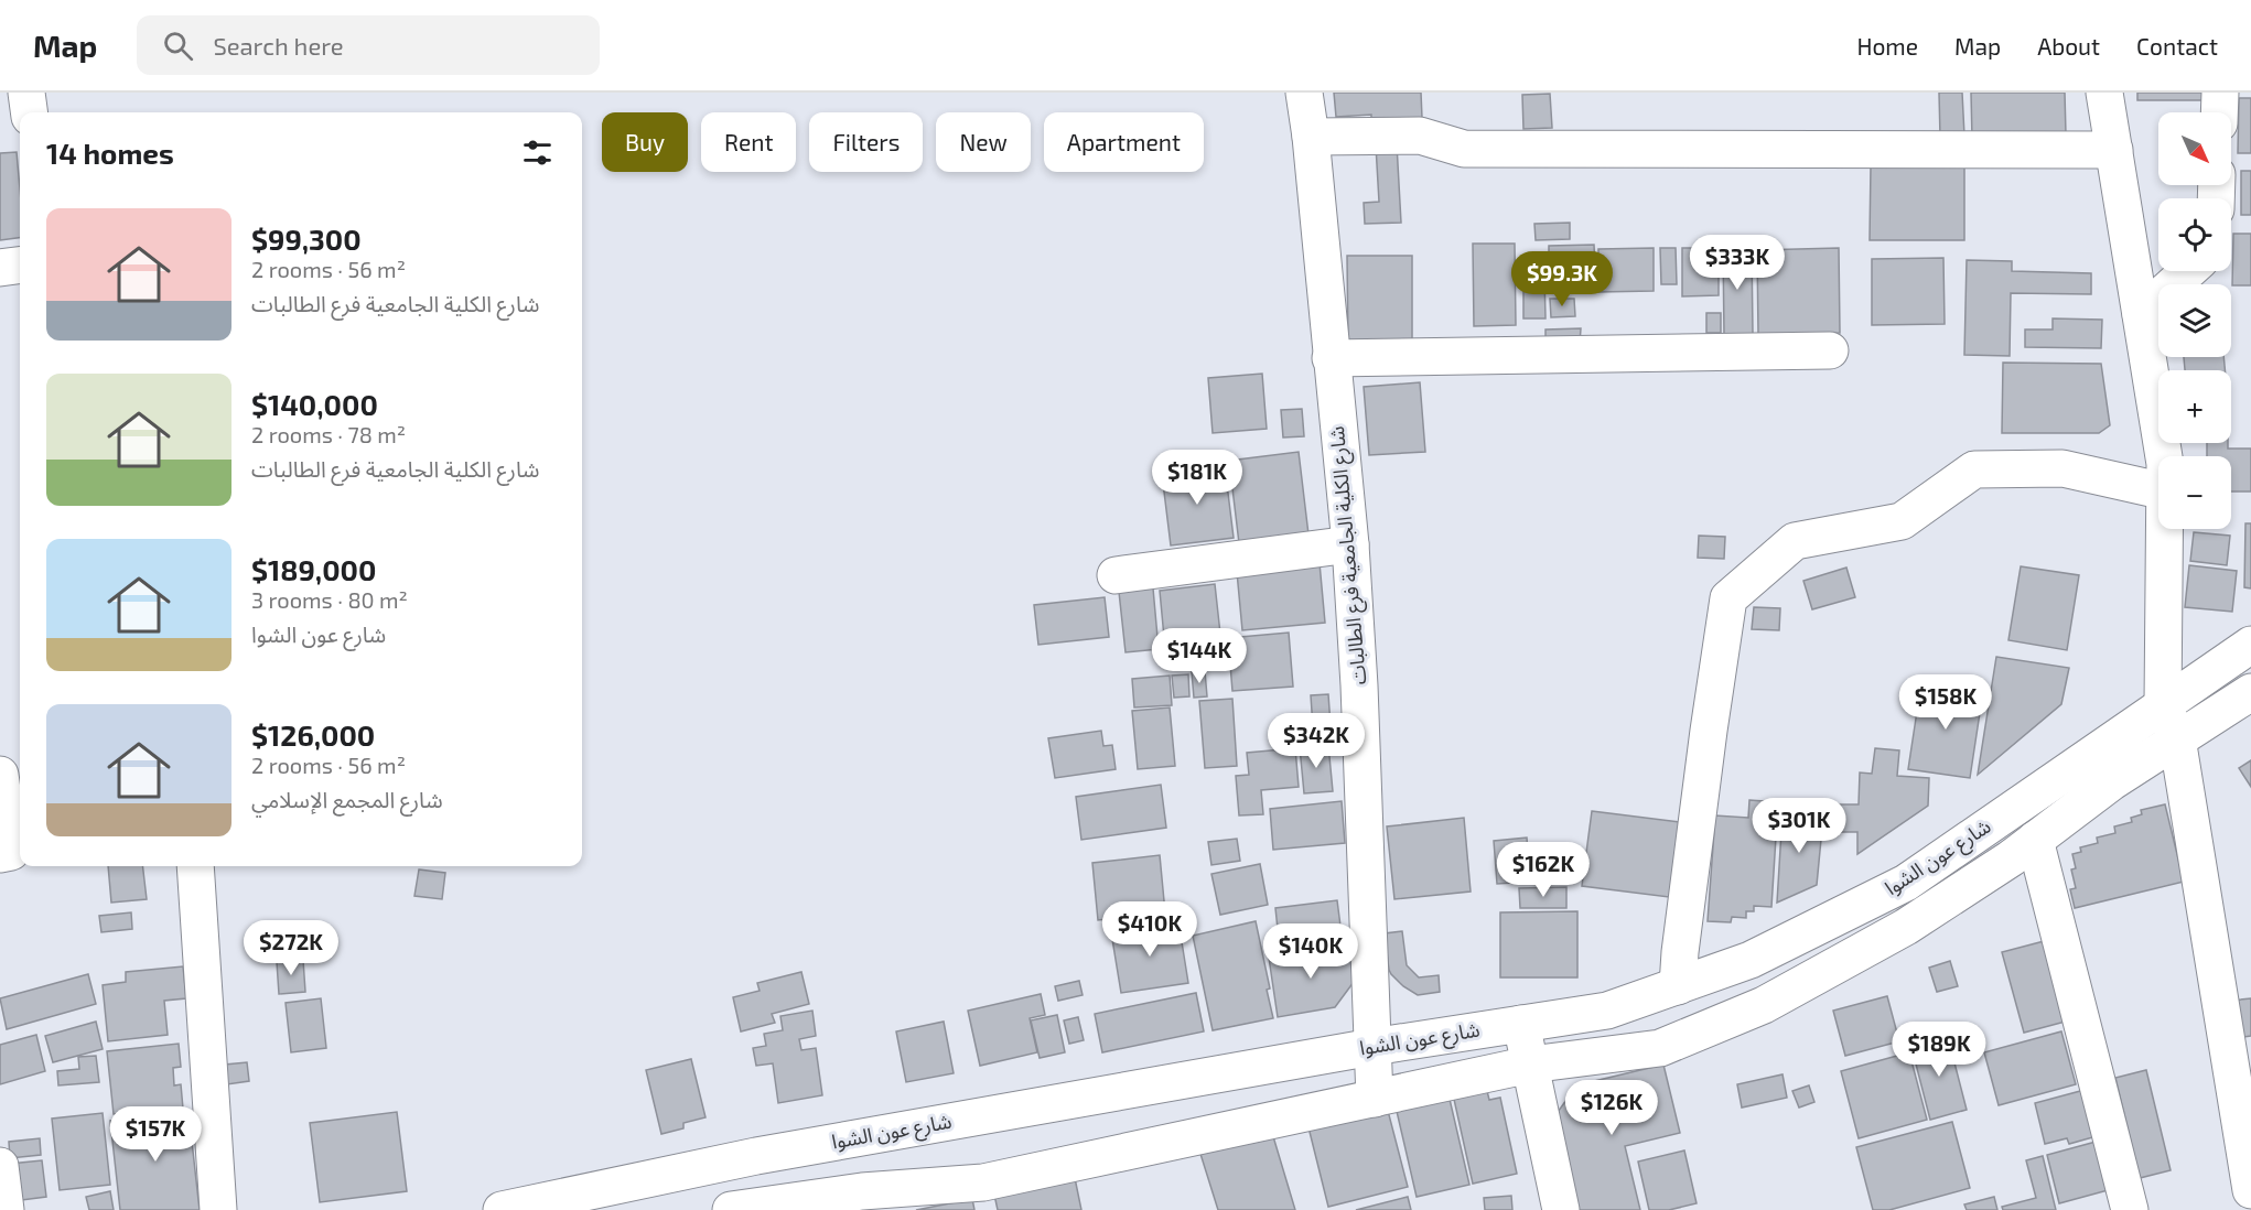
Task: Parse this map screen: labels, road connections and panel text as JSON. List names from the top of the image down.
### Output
{
  "streets": {
    "street": ["شارع الكلية الجامعية فرع الطالبات", "شارع عون الشوا"]
  },
  "crossings": [
    ["شارع الكلية الجامعية فرع الطالبات", "شارع عون الشوا"]
  ],
  "north": "bottom right",
  "page": {
    "header": "Map",
    "search": "Search here",
    "nav": [
      "Home",
      "Map",
      "About",
      "Contact"
    ],
    "map_buttons": ["+", "−"],
    "chip": [
      "Buy",
      "Rent",
      "Filters",
      "New",
      "Apartment"
    ],
    "heading": "14 homes",
    "list": [
      {
        "name": "$99,300",
        "note": "2 rooms · 56 m² · شارع الكلية الجامعية فرع الطالبات"
      },
      {
        "name": "$140,000",
        "note": "2 rooms · 78 m² · شارع الكلية الجامعية فرع الطالبات"
      },
      {
        "name": "$189,000",
        "note": "3 rooms · 80 m² · شارع عون الشوا"
      },
      {
        "name": "$126,000",
        "note": "2 rooms · 56 m² · شارع المجمع الإسلامي"
      }
    ],
    "price": [
      "$333K",
      "$99.3K",
      "$181K",
      "$144K",
      "$158K",
      "$342K",
      "$301K",
      "$162K",
      "$410K",
      "$272K",
      "$140K",
      "$189K",
      "$126K",
      "$157K"
    ]
  }
}
